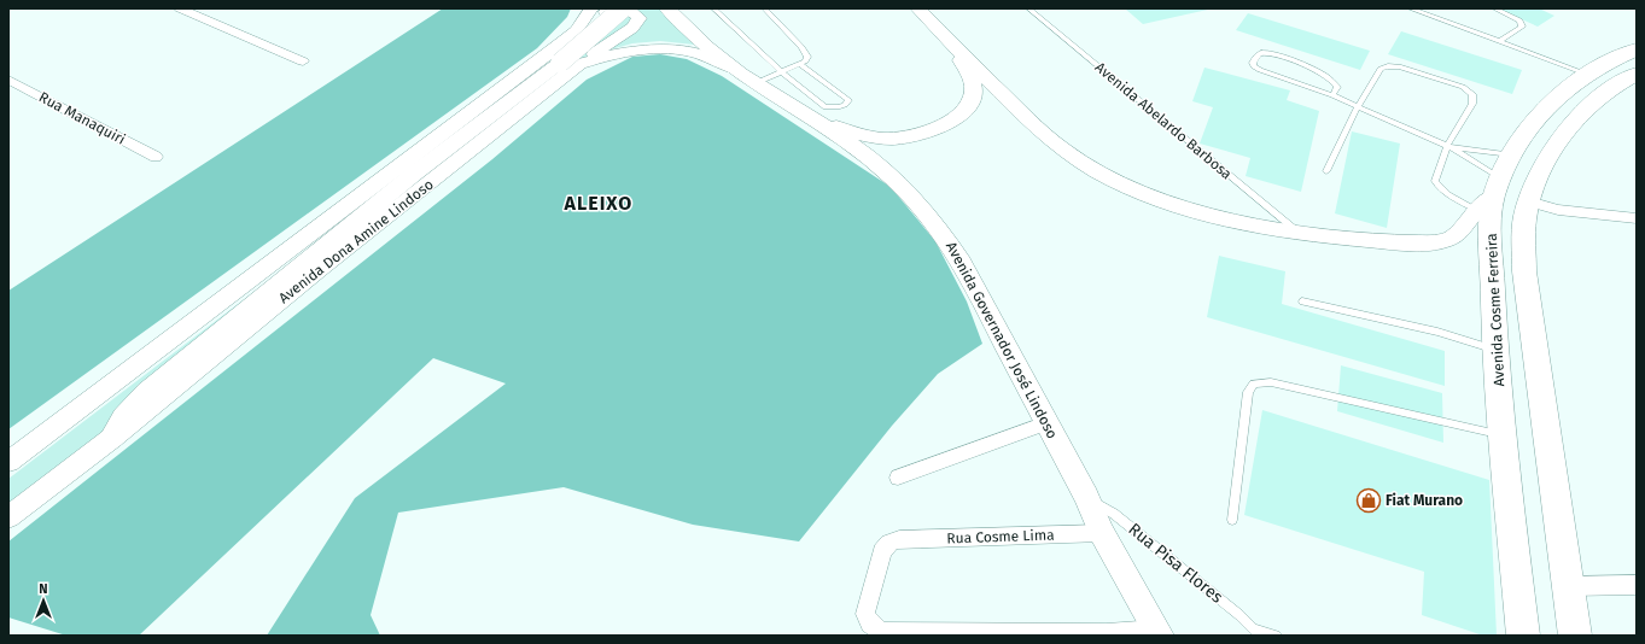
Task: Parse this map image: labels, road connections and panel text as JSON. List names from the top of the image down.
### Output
{
  "streets": {
    "main road": ["Avenida Cosme Ferreira", "Avenida Governador José Lindoso"],
    "street": ["Rua Manaquiri", "Rua Cosme Lima"],
    "lane": ["Avenida Abelardo Barbosa", "Rua Pisa Flores"]
  },
  "crossings": [
    ["Avenida Governador José Lindoso", "Rua Cosme Lima"],
    ["Avenida Governador José Lindoso", "Rua Pisa Flores"]
  ],
  "districts": ["ALEIXO"],
  "places": {
    "shop": ["Fiat Murano"]
  },
  "north": "top"
}
